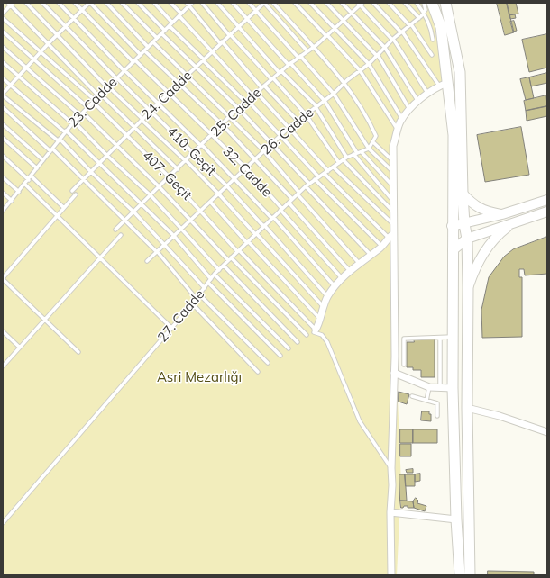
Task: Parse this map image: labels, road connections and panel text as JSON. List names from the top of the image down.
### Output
{
  "streets": {
    "lane": [
      "24. Cadde",
      "23. Cadde",
      "25. Cadde",
      "26. Cadde",
      "410. Geçit",
      "32. Cadde",
      "407. Geçit",
      "27. Cadde"
    ]
  },
  "crossings": [
    ["24. Cadde", "410. Geçit"],
    ["24. Cadde", "32. Cadde"],
    ["24. Cadde", "407. Geçit"],
    ["23. Cadde", "410. Geçit"],
    ["23. Cadde", "32. Cadde"],
    ["23. Cadde", "407. Geçit"],
    ["25. Cadde", "410. Geçit"],
    ["25. Cadde", "32. Cadde"],
    ["25. Cadde", "407. Geçit"],
    ["26. Cadde", "410. Geçit"],
    ["26. Cadde", "32. Cadde"],
    ["26. Cadde", "407. Geçit"],
    ["410. Geçit", "27. Cadde"],
    ["32. Cadde", "27. Cadde"],
    ["407. Geçit", "27. Cadde"]
  ],
  "parks": ["Asri Mezarlığı"]
}
